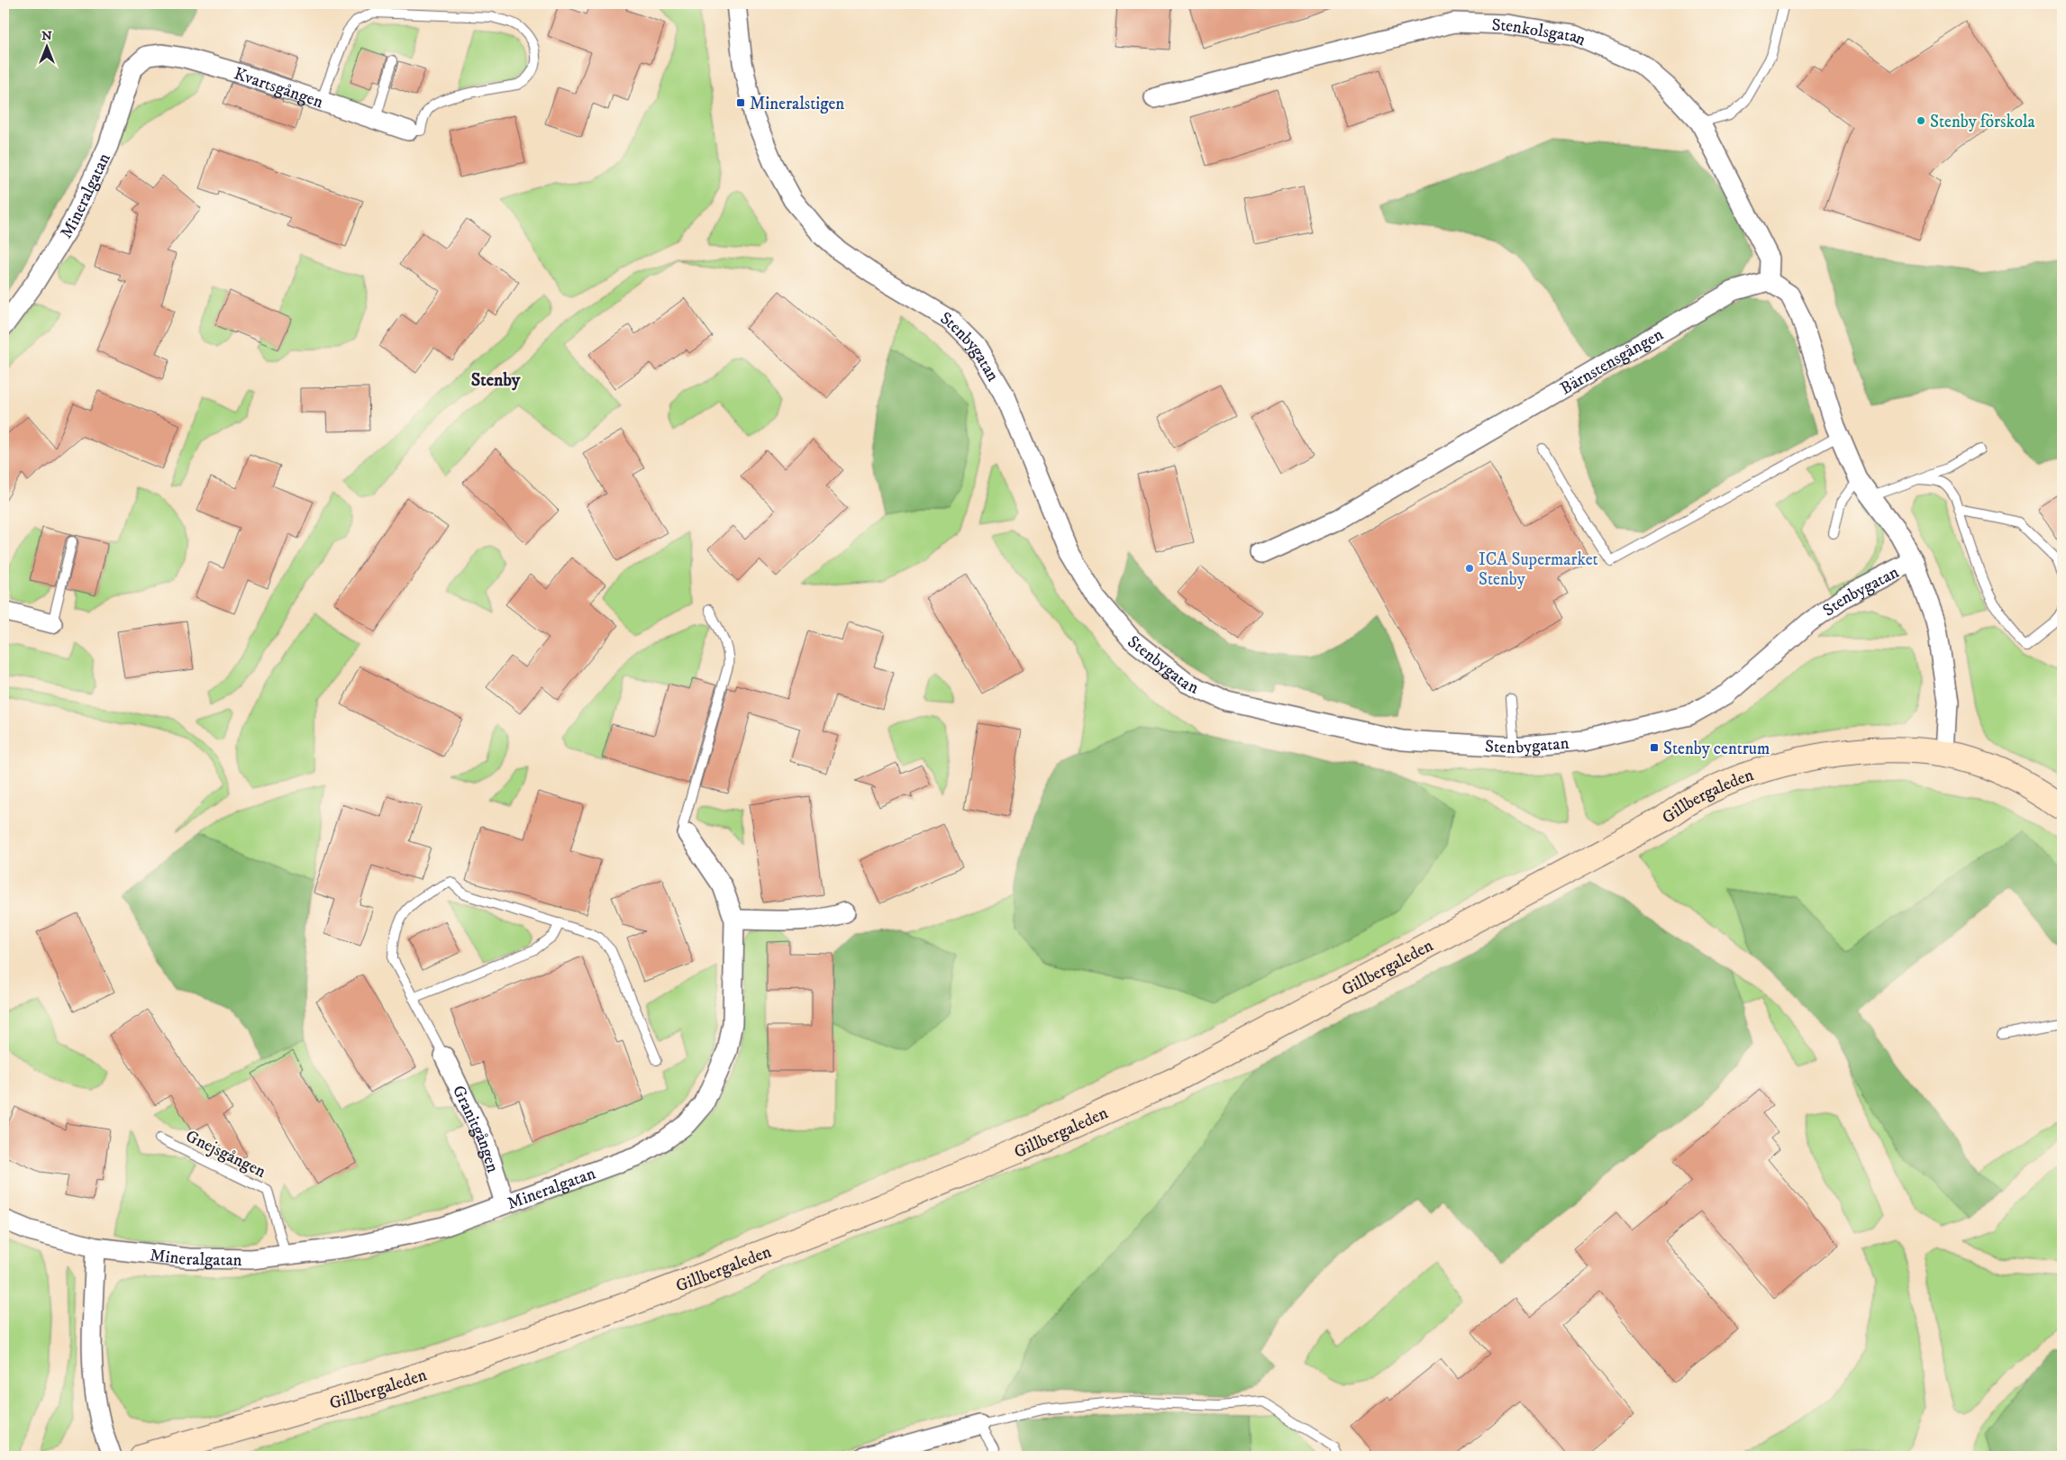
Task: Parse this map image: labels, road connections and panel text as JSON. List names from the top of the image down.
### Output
{
  "streets": {
    "main road": ["Gillbergaleden"],
    "street": [
      "Stenkolsgatan",
      "Kvartsgången",
      "Mineralgatan",
      "Stenbygatan",
      "Bärnstensgången",
      "Granitgången"
    ],
    "lane": ["Gnejsgången"]
  },
  "crossings": [
    ["Stenkolsgatan", "Bärnstensgången"],
    ["Kvartsgången", "Mineralgatan"],
    ["Mineralgatan", "Granitgången"],
    ["Mineralgatan", "Gnejsgången"],
    ["Stenbygatan", "Gillbergaleden"]
  ],
  "districts": ["Stenby"],
  "places": {
    "transit": ["Mineralstigen", "Stenby centrum"],
    "other": ["Stenby förskola", "ICA Supermarket Stenby"]
  },
  "north": "top"
}
